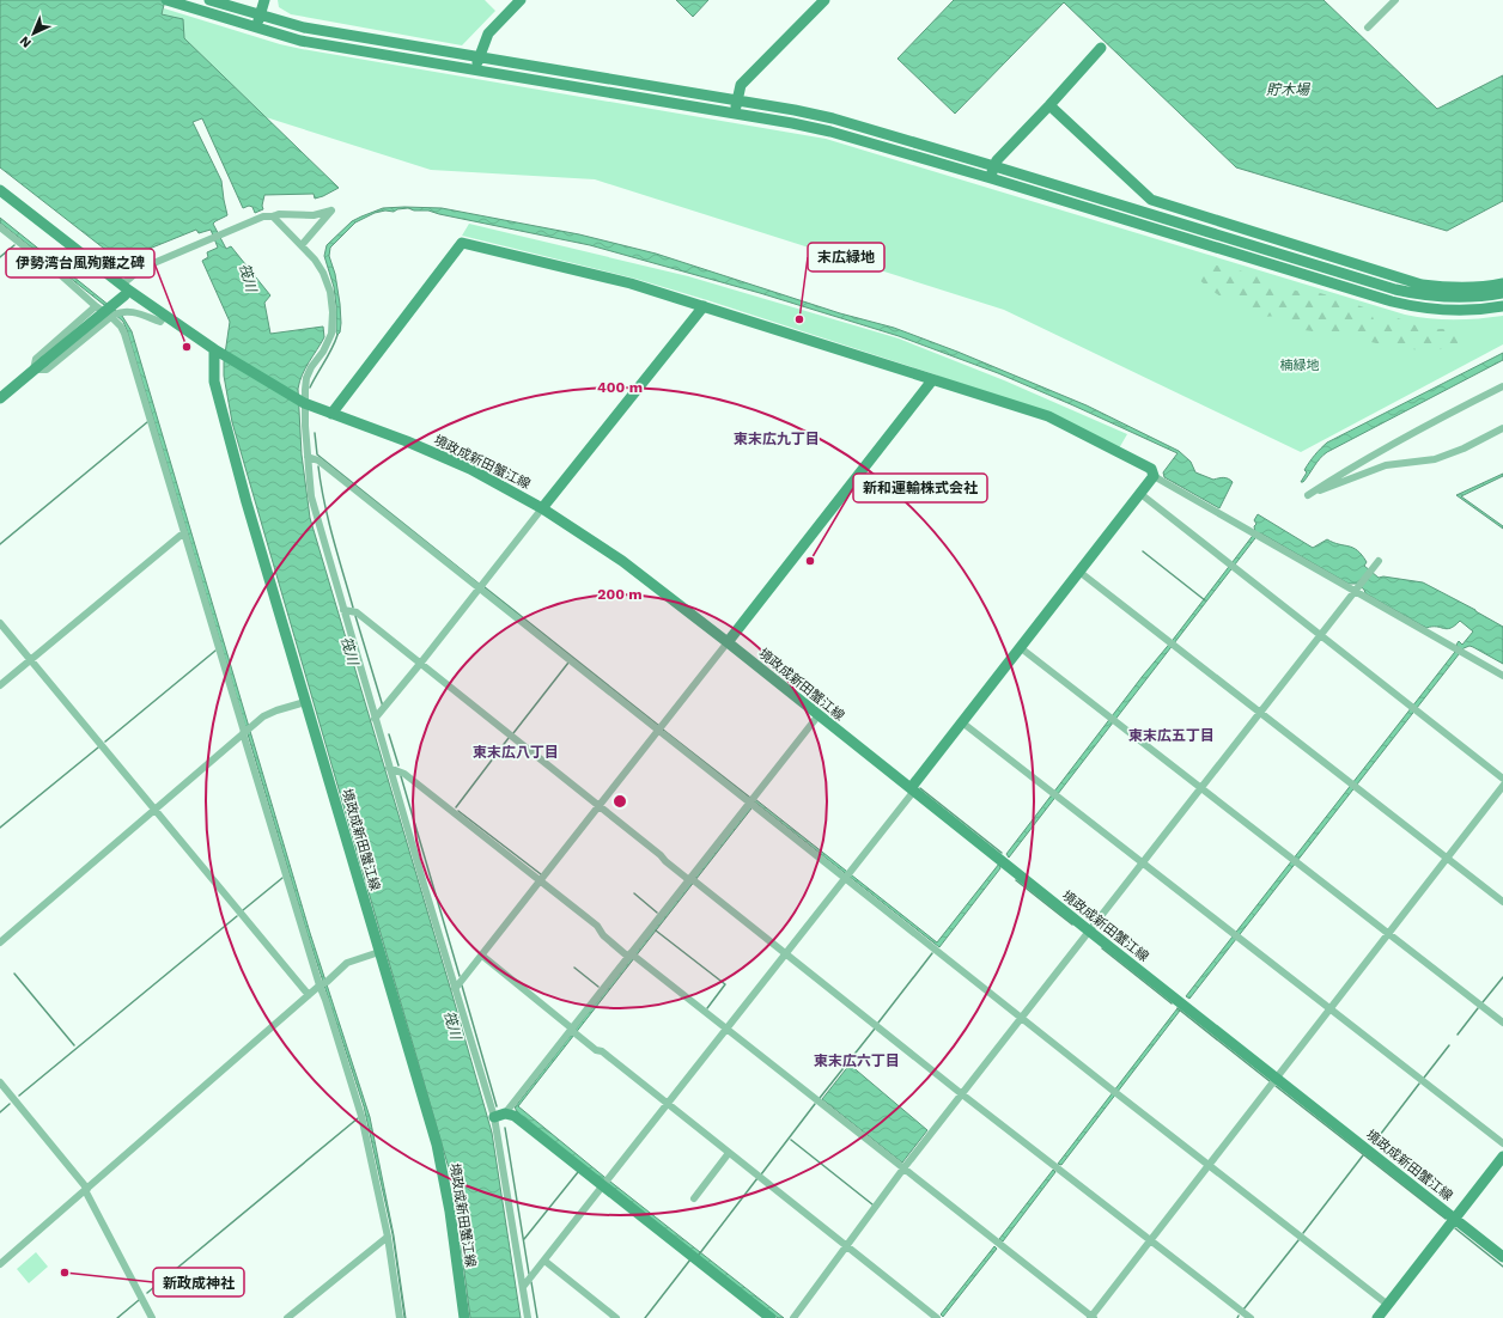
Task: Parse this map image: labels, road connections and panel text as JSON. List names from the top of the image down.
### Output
{
  "streets": {
    "street": ["境政成新田蟹江線"]
  },
  "districts": [
    "東末広九丁目",
    "東末広五丁目",
    "東末広八丁目",
    "東末広六丁目"
  ],
  "water": ["貯木場", "筏川"],
  "parks": ["楠緑地"],
  "places": [
    "末広緑地",
    "伊勢湾台風殉難之碑",
    "新和運輸株式会社",
    "新政成神社"
  ],
  "north": "bottom left",
  "rings": ["400 m", "200 m"]
}
